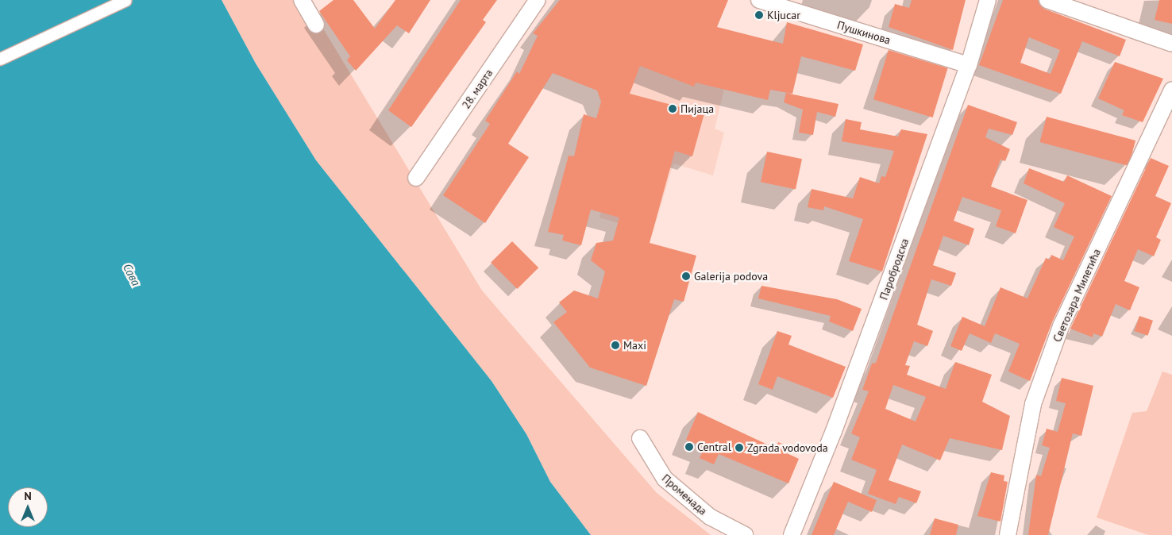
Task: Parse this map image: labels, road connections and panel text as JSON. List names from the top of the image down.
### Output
{
  "streets": {
    "street": [
      "Пушкинова",
      "28. марта",
      "Паробродска",
      "Светозара Милетића",
      "Променада"
    ]
  },
  "crossings": [
    ["Пушкинова", "Паробродска"]
  ],
  "water": ["Сава"],
  "places": [
    "Kljucar",
    "Пијаца",
    "Galerija podova",
    "Maxi",
    "Central",
    "Zgrada vodovoda"
  ],
  "north": "top"
}
